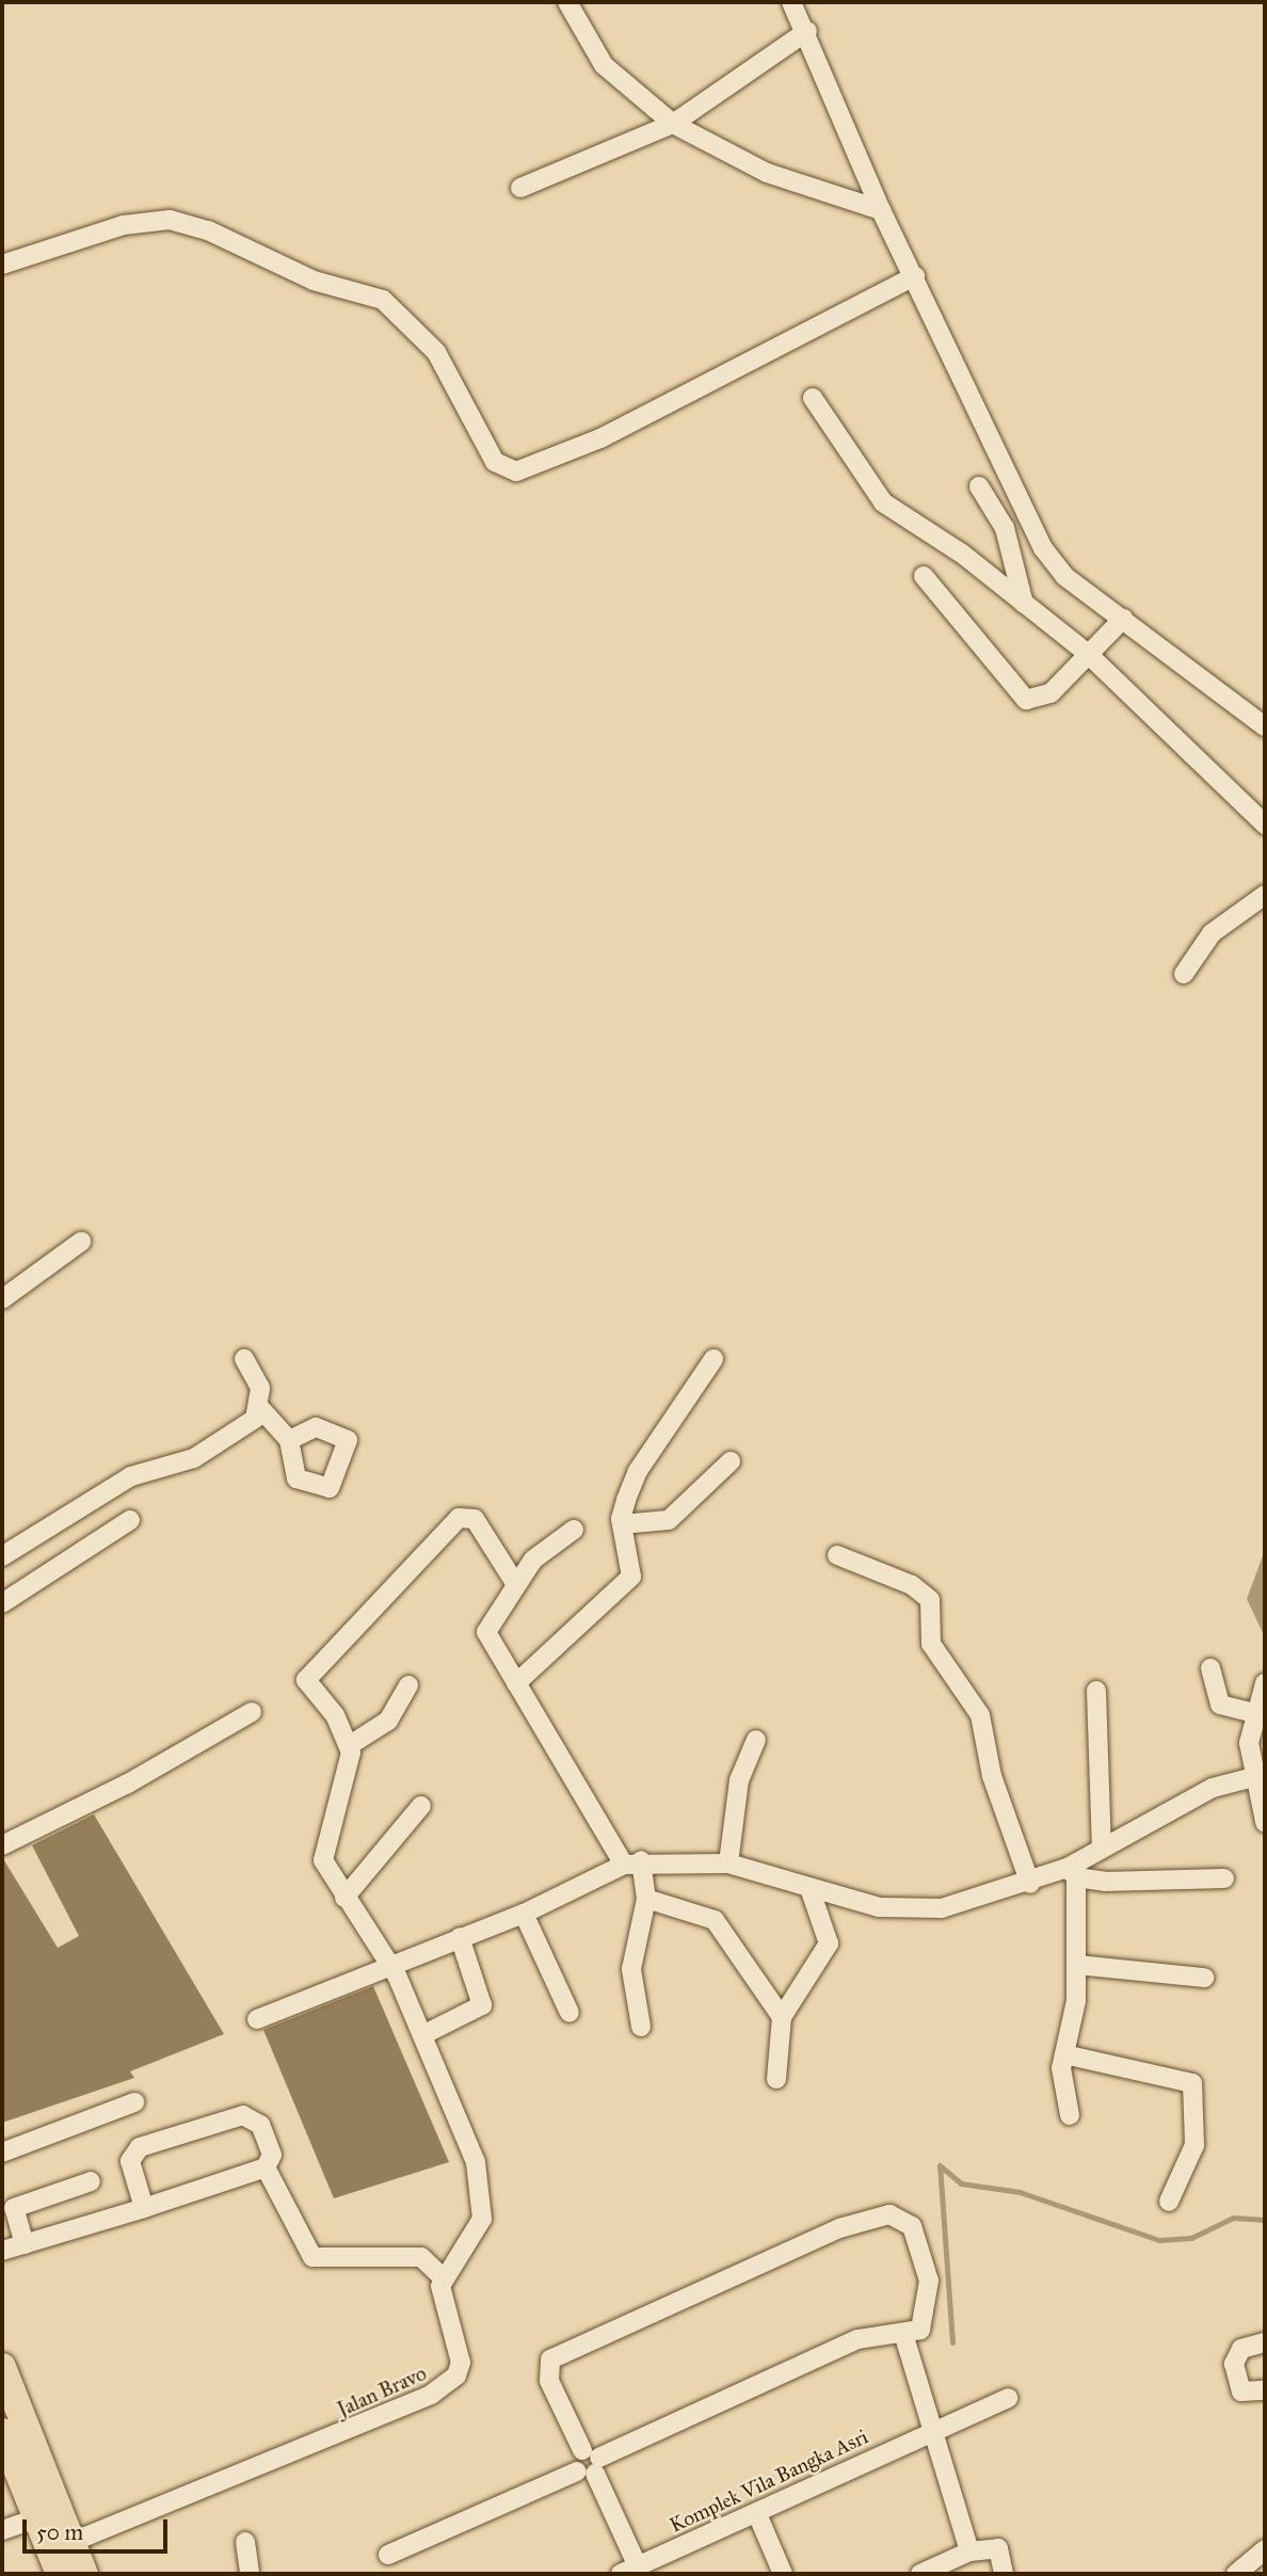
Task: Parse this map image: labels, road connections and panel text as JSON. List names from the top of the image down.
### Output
{
  "streets": {
    "street": ["Jalan Bravo", "Komplek Vila Bangka Asri"]
  },
  "scale_bar": "50 m"
}
